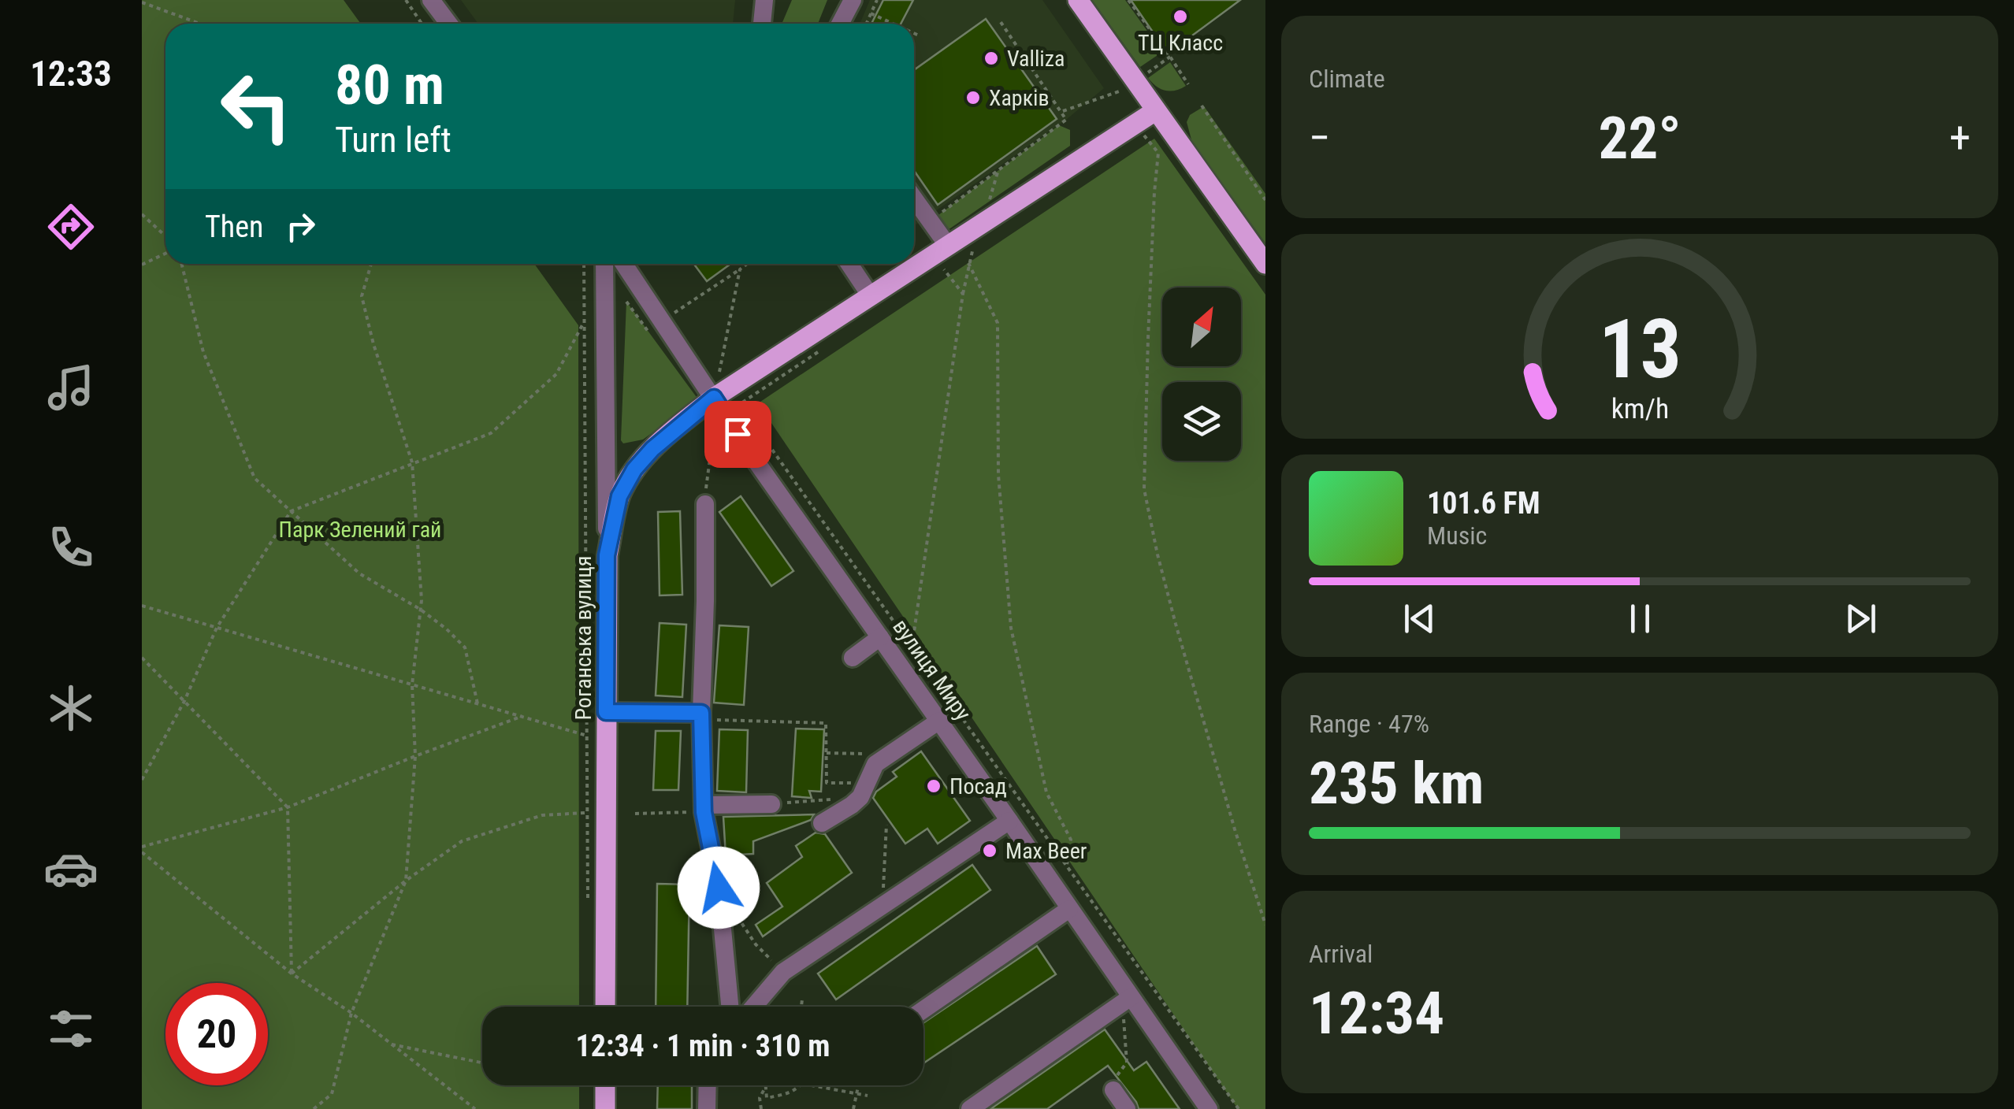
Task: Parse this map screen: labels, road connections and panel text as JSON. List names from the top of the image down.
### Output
{
  "streets": {
    "main road": ["Роганська вулиця"],
    "street": ["вулиця Миру"]
  },
  "parks": ["Парк Зелений гай"],
  "places": [
    "ТЦ Класс",
    "Valliza",
    "Харків",
    "Посад",
    "Max Beer"
  ],
  "north": "top right",
  "page": {
    "tabs": "12:33",
    "tile": [
      "Climate",
      ["Range · 47%", "235 km"],
      ["Arrival", "12:34"]
    ],
    "turn": ["80 m", "Turn left"],
    "heat": ["−", "22°", "+"],
    "then": "Then",
    "song": ["101.6 FM", "Music"],
    "limit": "20",
    "trip": "12:34 · 1 min · 310 m",
    "gauge": ["13", "km/h"]
  }
}
